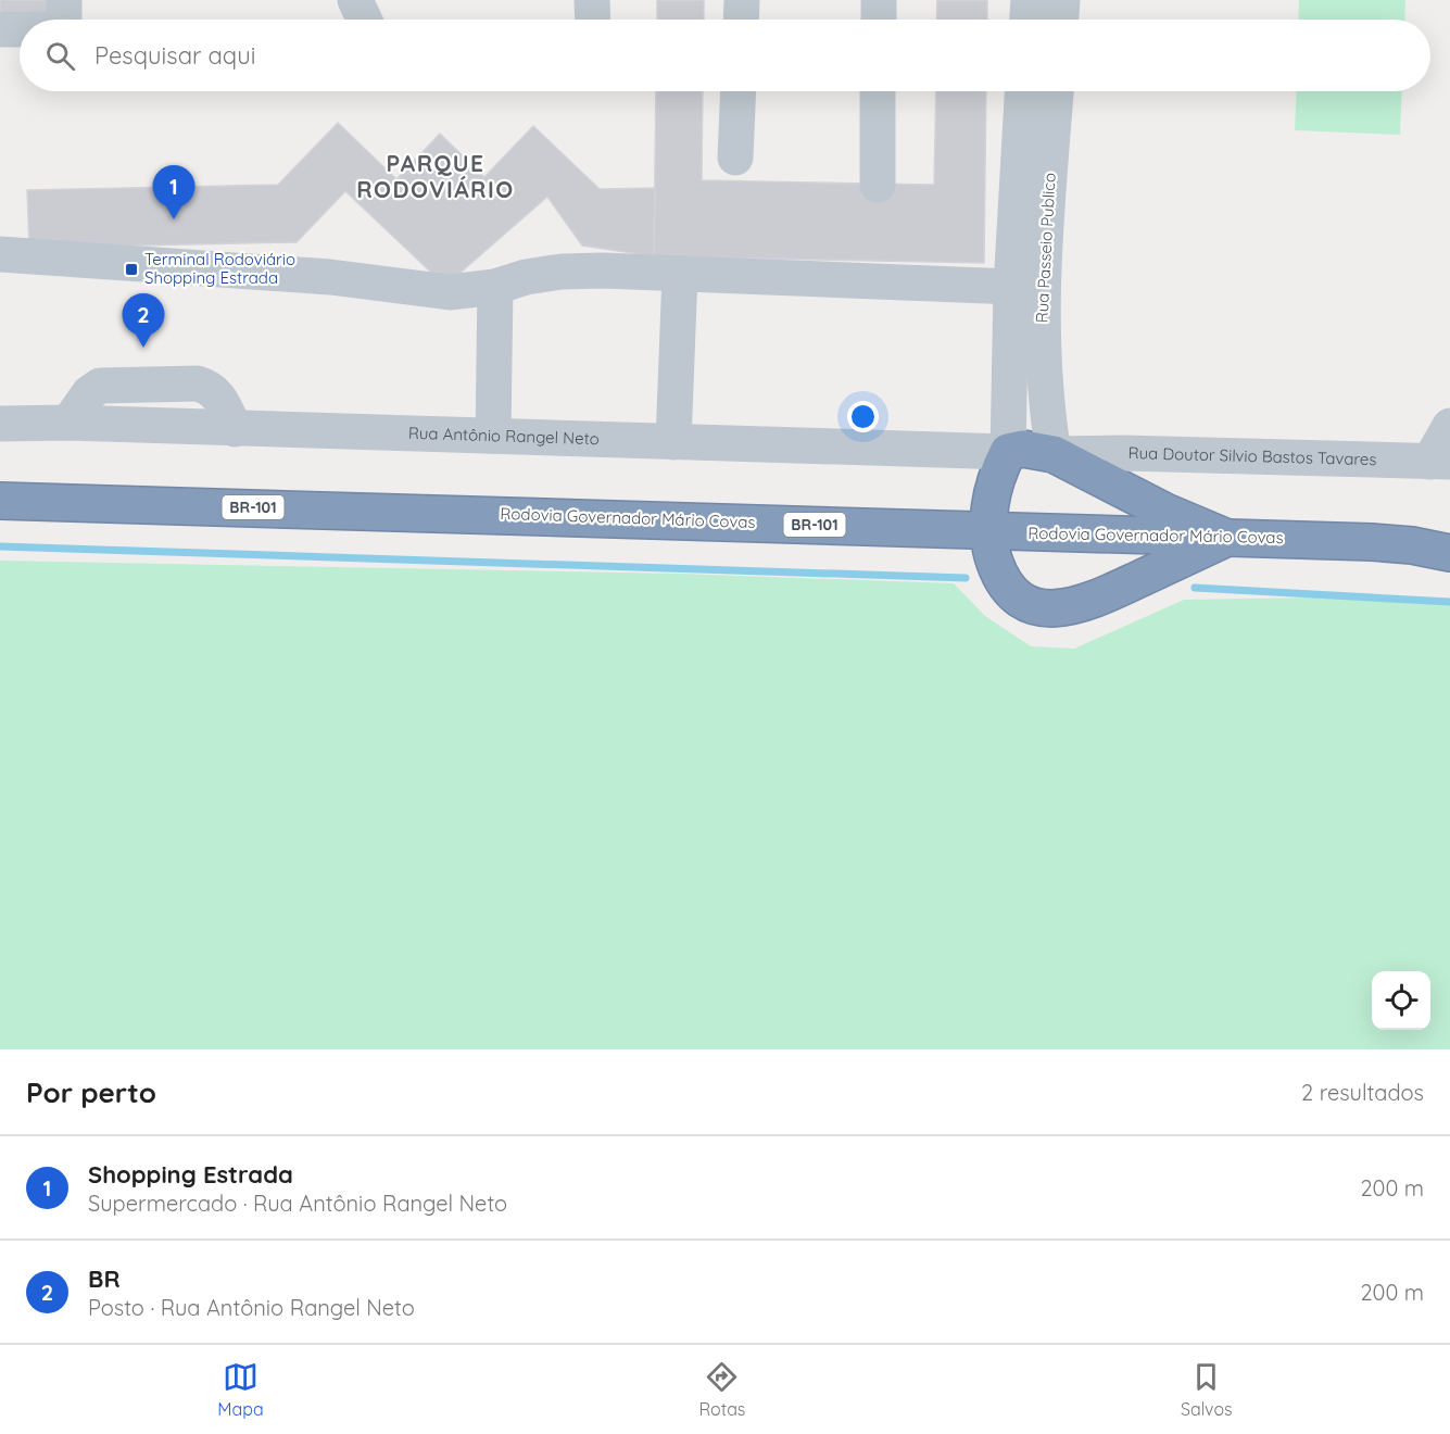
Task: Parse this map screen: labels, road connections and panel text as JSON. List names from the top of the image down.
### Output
{
  "streets": {
    "highway": ["BR-101", "Rodovia Governador Mário Covas"],
    "street": ["Rua Passeio Publico", "Rua Antônio Rangel Neto", "Rua Doutor Silvio Bastos Tavares"]
  },
  "crossings": [
    ["Rua Passeio Publico", "Rua Antônio Rangel Neto"],
    ["Rua Passeio Publico", "Rua Doutor Silvio Bastos Tavares"]
  ],
  "districts": ["PARQUE RODOVIÁRIO"],
  "places": {
    "transit": ["Terminal Rodoviário Shopping Estrada"]
  },
  "page": {
    "search": "Pesquisar aqui",
    "pins": ["1", "2"],
    "heading": ["Por perto", "2 resultados"],
    "list": [
      {
        "mark": "1",
        "name": "Shopping Estrada",
        "note": "Supermercado · Rua Antônio Rangel Neto",
        "value": "200 m"
      },
      {
        "mark": "2",
        "name": "BR",
        "note": "Posto · Rua Antônio Rangel Neto",
        "value": "200 m"
      }
    ],
    "nav": ["Mapa", "Rotas", "Salvos"]
  }
}
